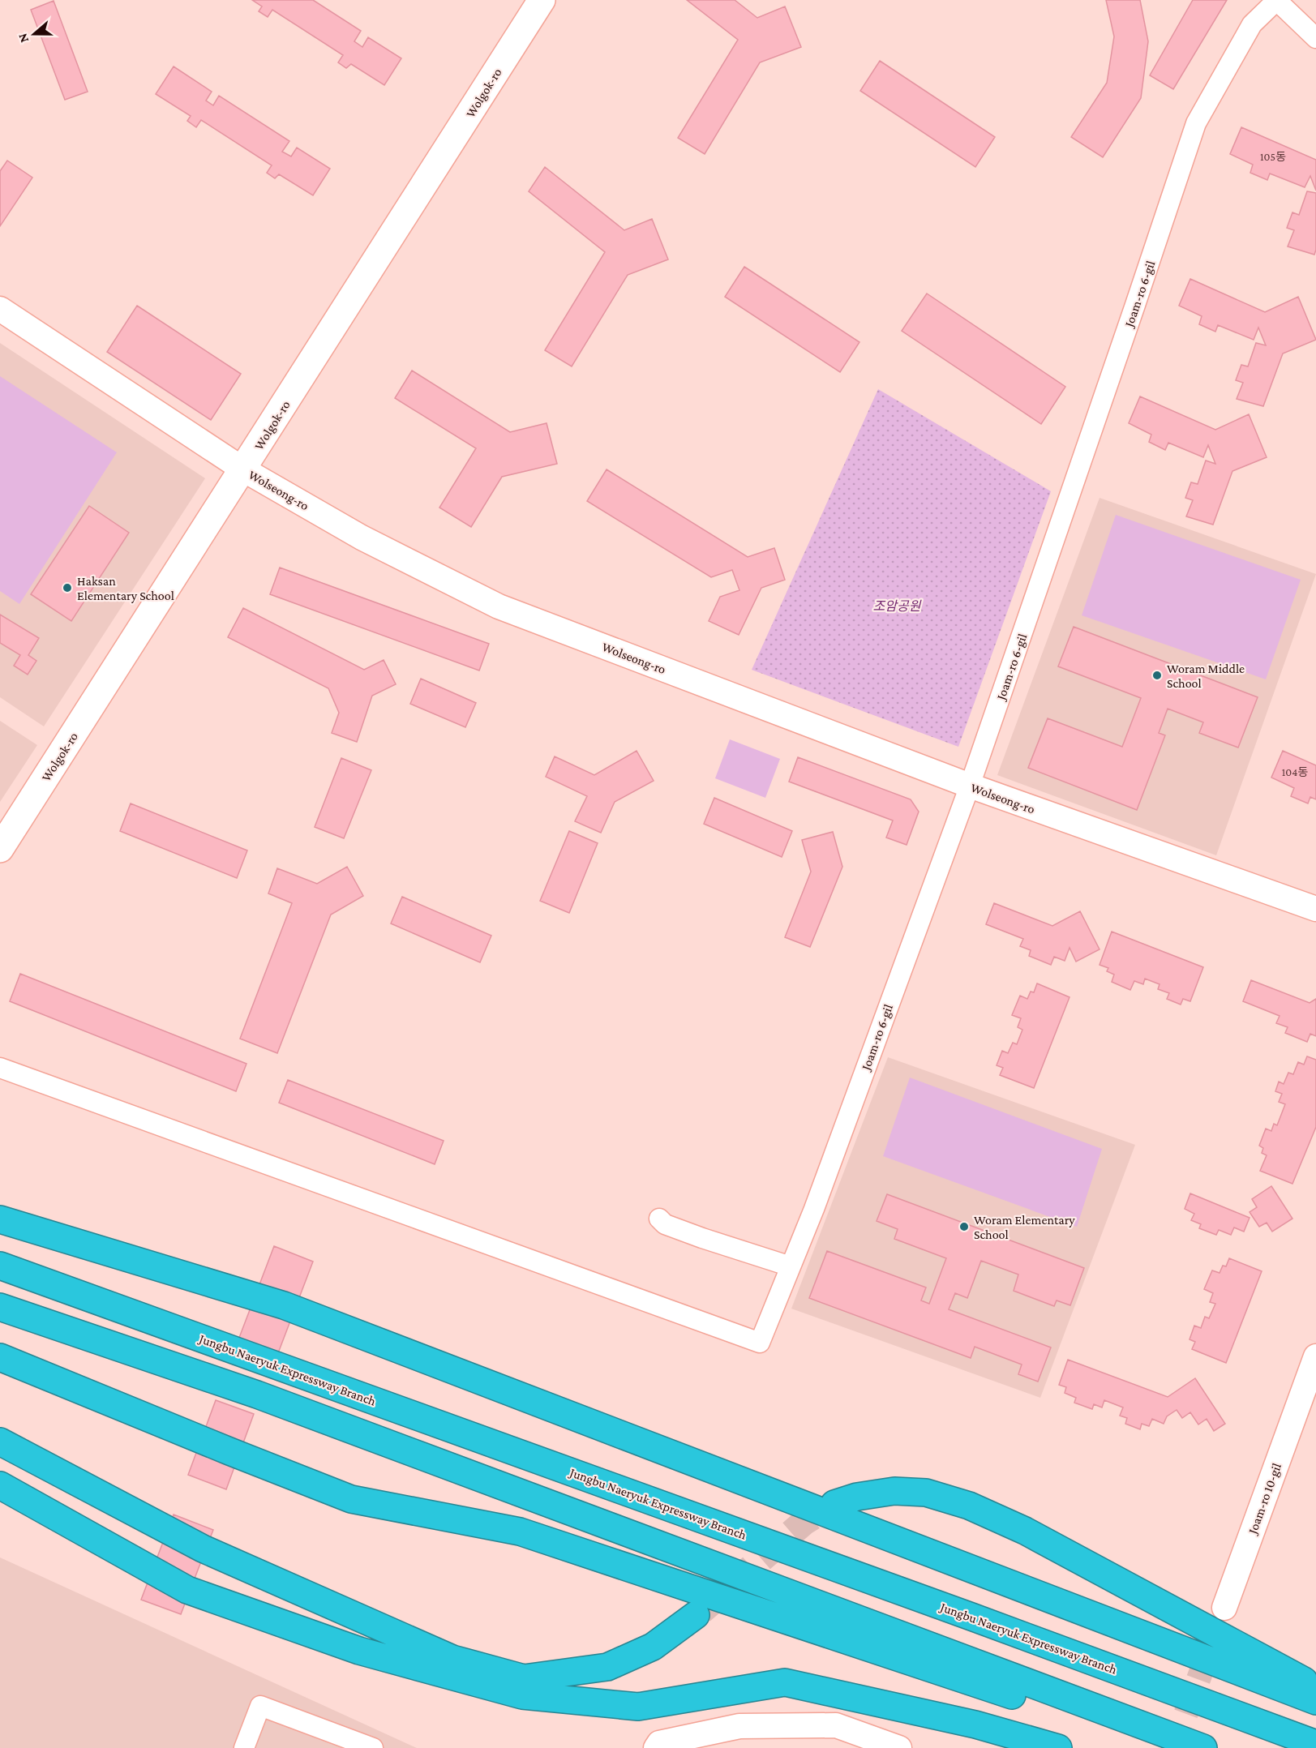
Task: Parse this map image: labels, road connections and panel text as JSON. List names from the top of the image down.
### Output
{
  "streets": {
    "highway": ["Jungbu Naeryuk Expressway Branch"],
    "main road": ["Wolgok-ro"],
    "street": ["Joam-ro 6-gil", "Wolseong-ro", "Joam-ro 10-gil"]
  },
  "crossings": [
    ["Wolgok-ro", "Wolseong-ro"],
    ["Joam-ro 6-gil", "Wolseong-ro"]
  ],
  "parks": ["조암공원"],
  "places": ["Haksan Elementary School", "Woram Middle School", "Woram Elementary School"],
  "house_numbers": ["105동", "104동"],
  "north": "left"
}
